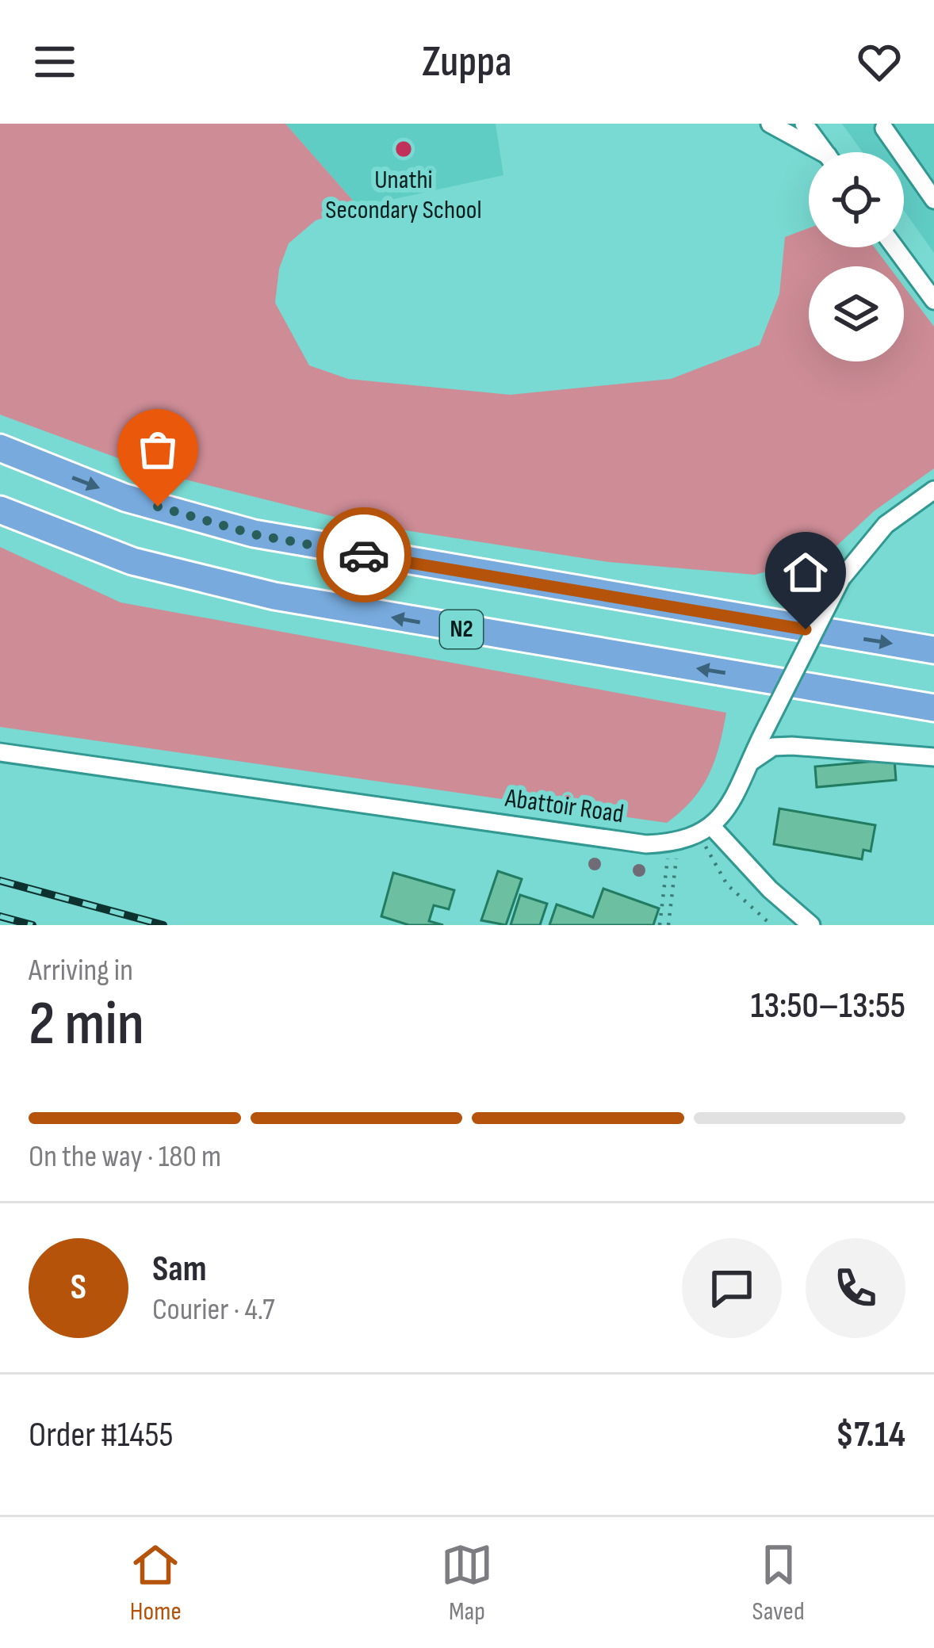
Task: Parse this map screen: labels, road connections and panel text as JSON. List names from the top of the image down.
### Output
{
  "streets": {
    "highway": ["N2"],
    "street": ["Abattoir Road"]
  },
  "places": ["Unathi Secondary School"],
  "page": {
    "header": "Zuppa",
    "heading": ["2 min", "Arriving in", "13:50–13:55"],
    "panel": [
      "Sam",
      "Courier · 4.7",
      "Order #1455",
      "$7.14"
    ],
    "bar": "On the way · 180 m",
    "round": "S",
    "tabs": ["Home", "Map", "Saved"]
  }
}
